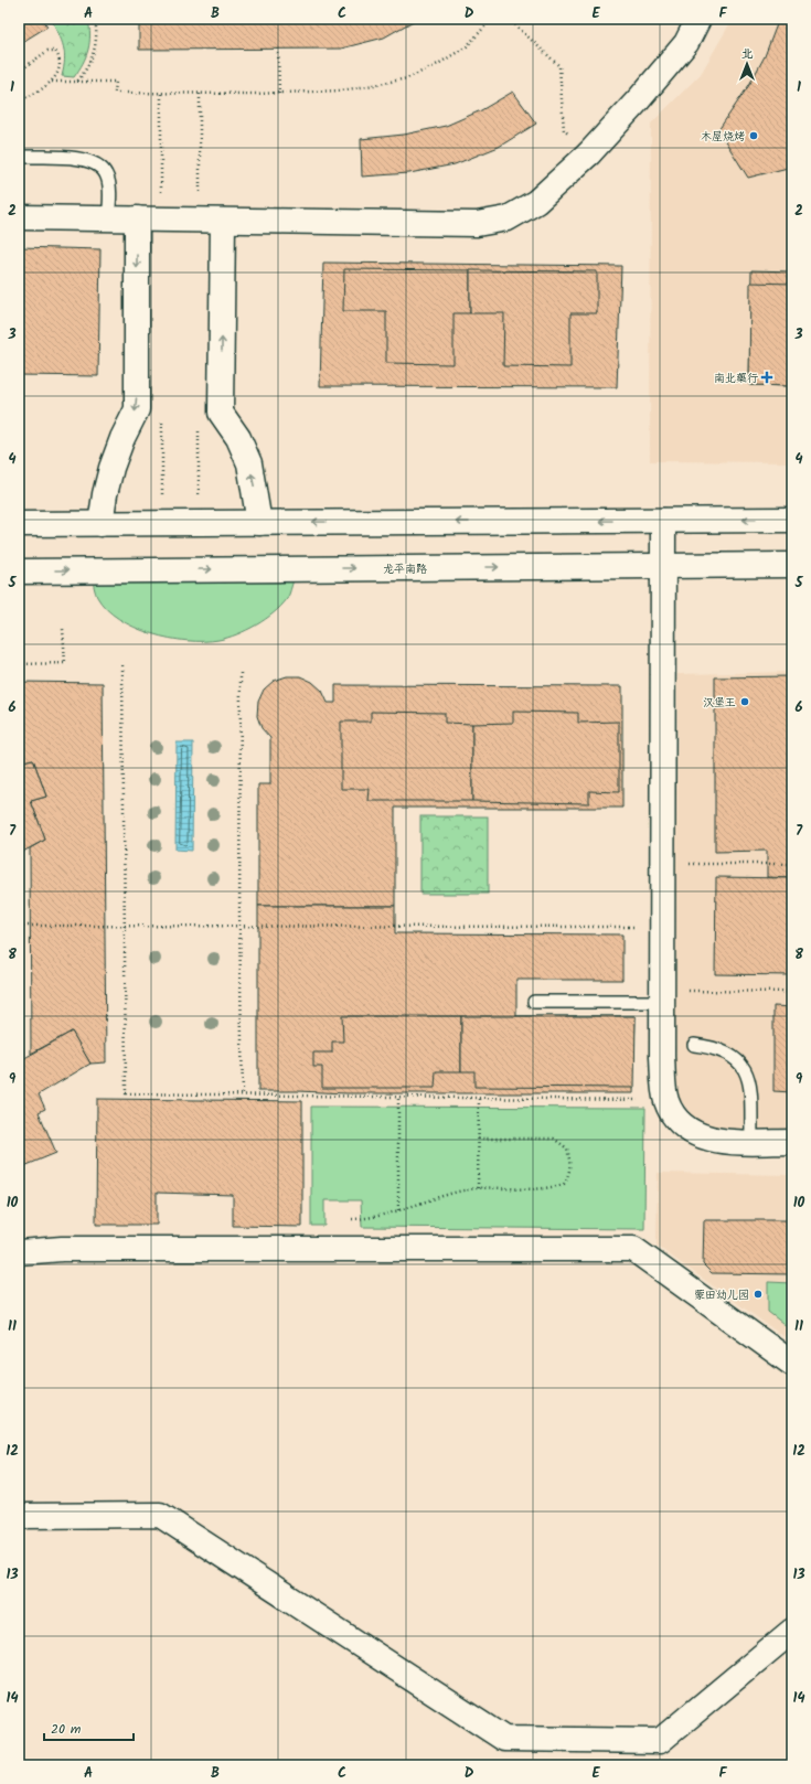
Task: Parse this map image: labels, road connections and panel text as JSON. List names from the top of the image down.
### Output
{
  "streets": {
    "street": ["龙平南路"]
  },
  "places": {
    "other": ["木屋烧烤", "汉堡王", "蒙田幼儿园"],
    "health": ["南北藥行"]
  },
  "scale_bar": "20 m",
  "north": "top",
  "grid": {
    "columns": [
      "A",
      "B",
      "C",
      "D",
      "E",
      "F"
    ],
    "rows": [
      "1",
      "2",
      "3",
      "4",
      "5",
      "6",
      "7",
      "8",
      "9",
      "10",
      "11",
      "12",
      "13",
      "14"
    ]
  }
}
